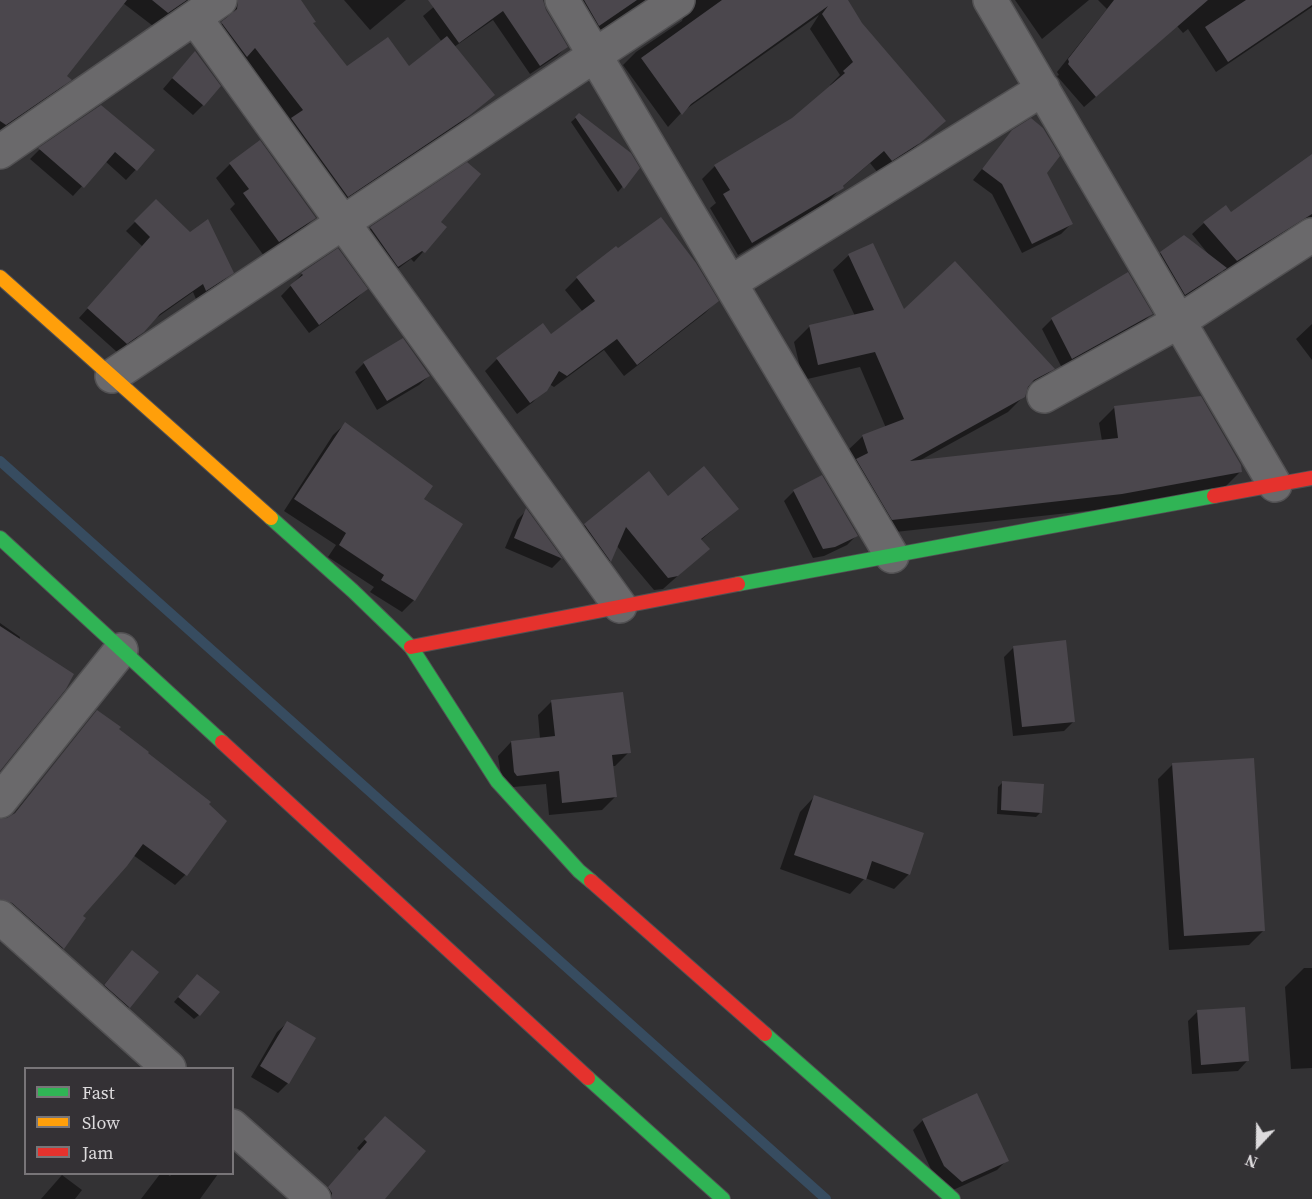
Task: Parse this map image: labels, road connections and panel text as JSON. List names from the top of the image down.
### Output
{
  "legend": ["Fast", "Slow", "Jam"],
  "north": "bottom"
}
